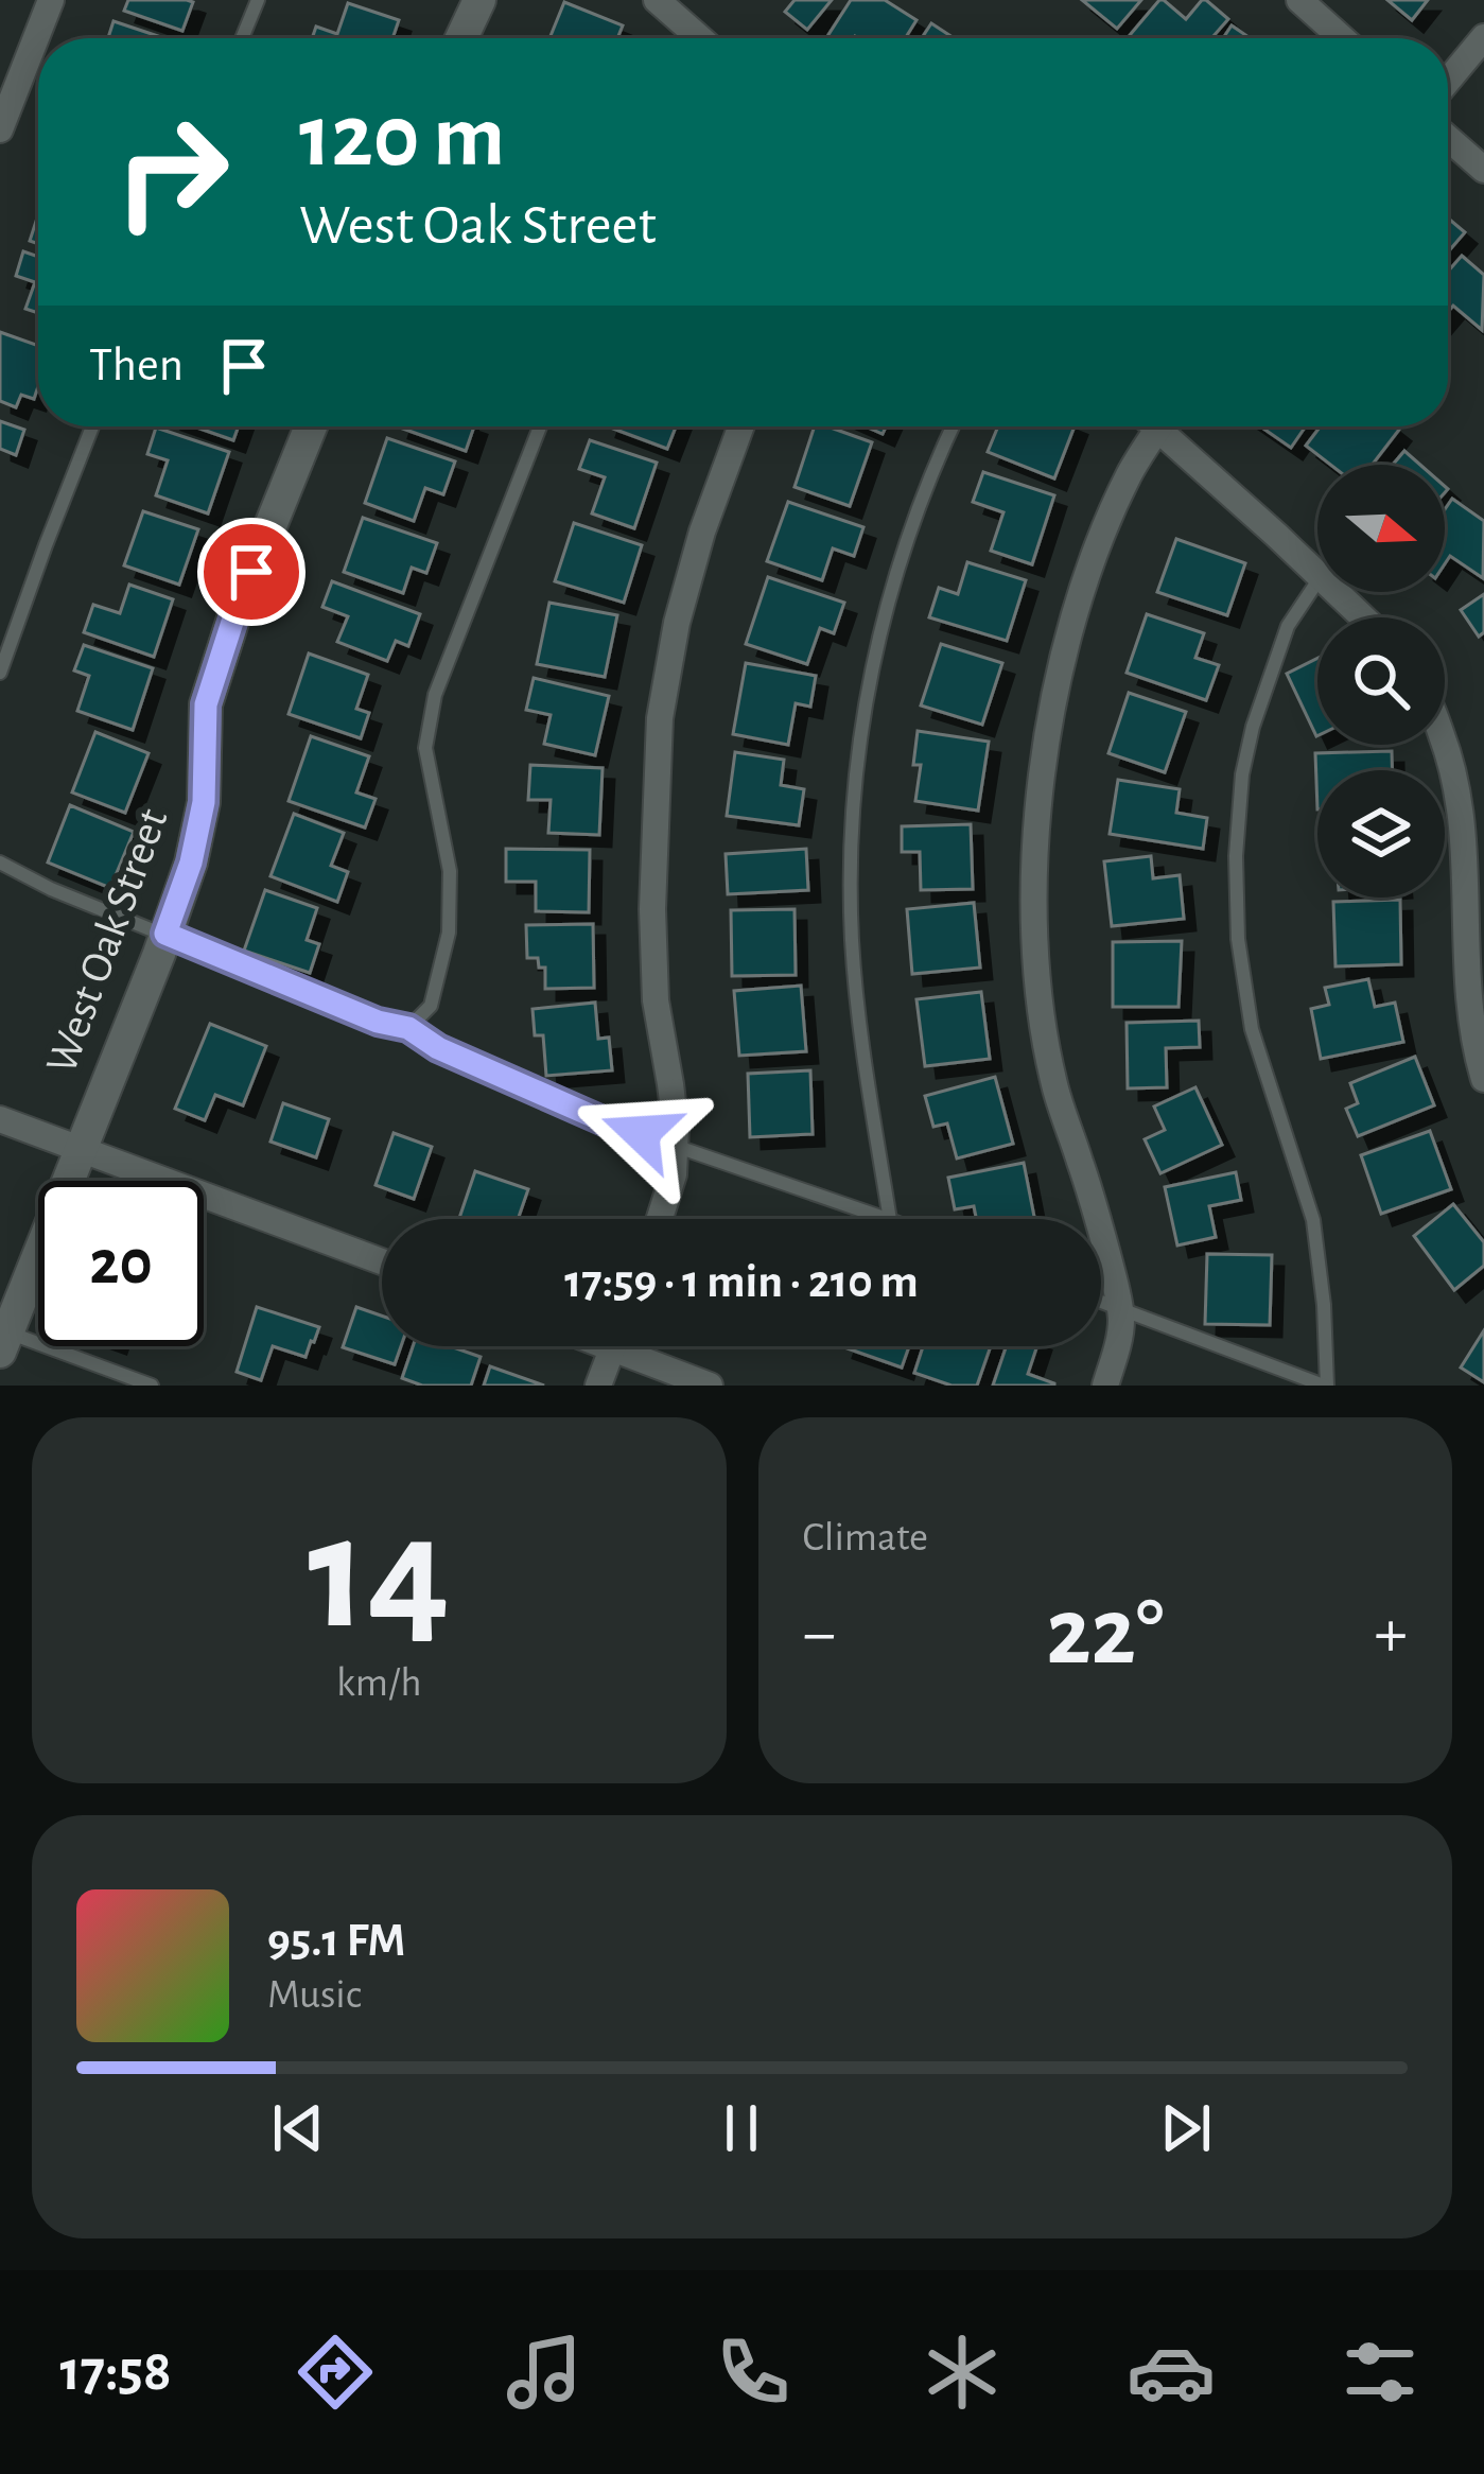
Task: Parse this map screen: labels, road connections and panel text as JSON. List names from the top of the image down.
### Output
{
  "streets": {
    "street": ["West Oak Street"]
  },
  "north": "right",
  "page": {
    "turn": ["120 m", "West Oak Street"],
    "then": "Then",
    "limit": "20",
    "trip": "17:59 · 1 min · 210 m",
    "tile": [
      ["14", "km/h"],
      "Climate"
    ],
    "heat": ["−", "22°", "+"],
    "song": ["95.1 FM", "Music"],
    "tabs": "17:58"
  }
}
